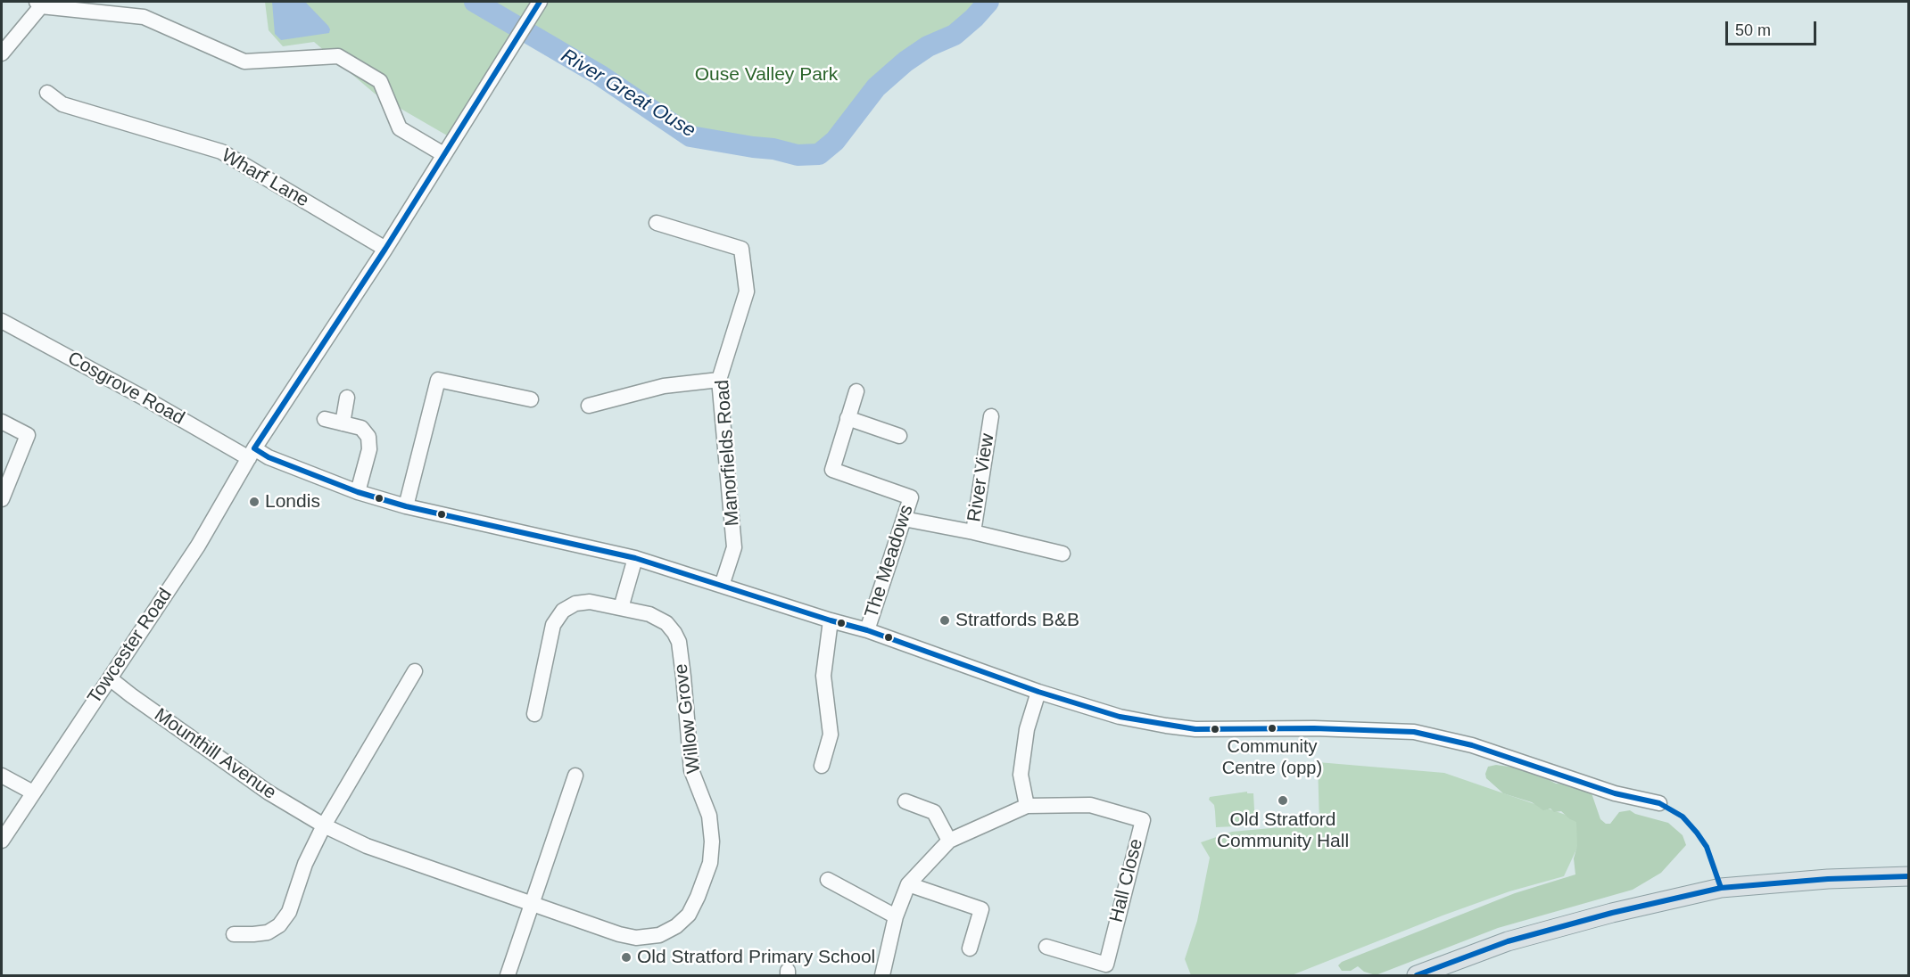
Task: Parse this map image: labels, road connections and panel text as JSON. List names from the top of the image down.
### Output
{
  "streets": {
    "street": [
      "Wharf Lane",
      "Cosgrove Road",
      "Manorfields Road",
      "River View",
      "The Meadows",
      "Towcester Road",
      "Willow Grove",
      "Mounthill Avenue",
      "Hall Close"
    ]
  },
  "crossings": [
    ["Wharf Lane", "Towcester Road"],
    ["Cosgrove Road", "Manorfields Road"],
    ["Cosgrove Road", "The Meadows"],
    ["Cosgrove Road", "Towcester Road"],
    ["River View", "The Meadows"],
    ["Towcester Road", "Mounthill Avenue"],
    ["Willow Grove", "Mounthill Avenue"]
  ],
  "water": ["River Great Ouse"],
  "parks": ["Ouse Valley Park"],
  "places": [
    "Londis",
    "Stratfords B&B",
    "Community Centre (opp)",
    "Old Stratford Community Hall",
    "Old Stratford Primary School"
  ],
  "scale_bar": "50 m"
}
